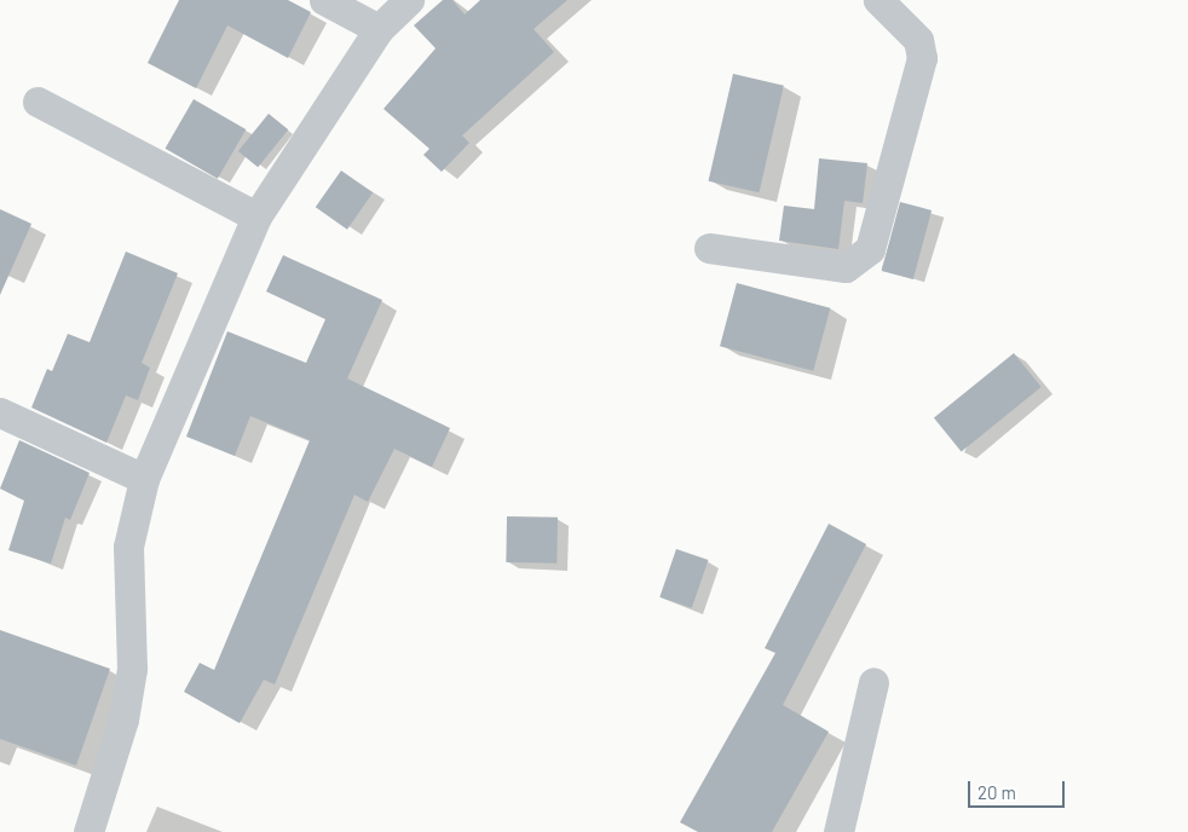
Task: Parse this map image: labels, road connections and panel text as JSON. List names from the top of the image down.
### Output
{
  "scale_bar": "20 m"
}
